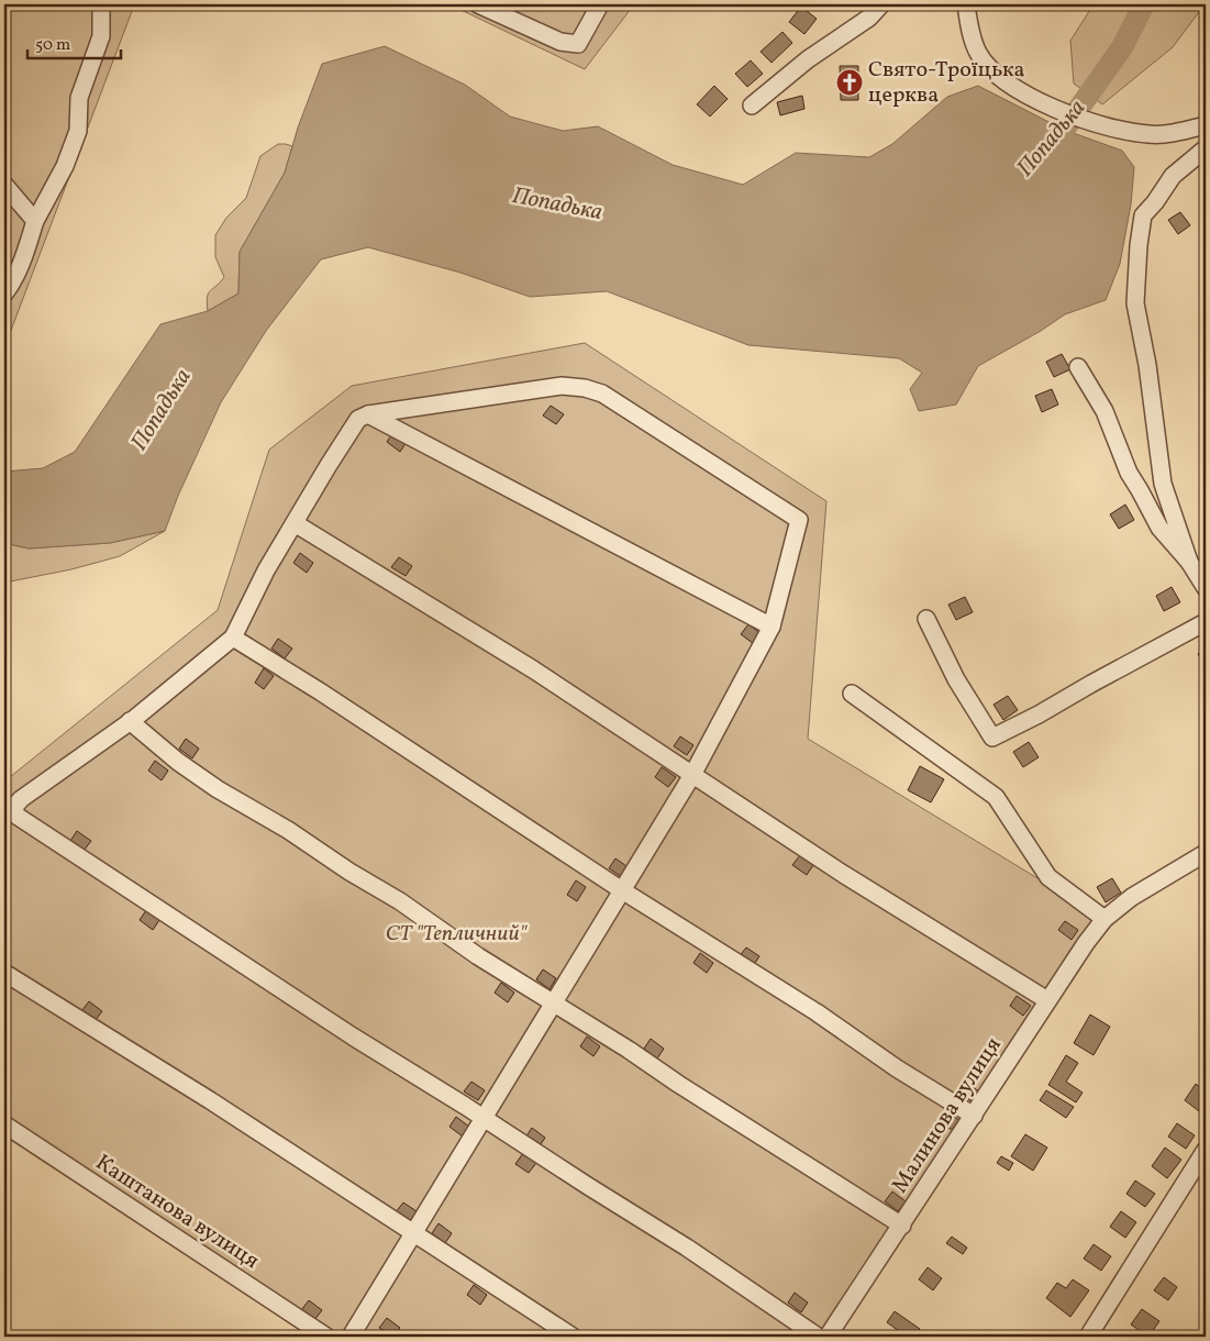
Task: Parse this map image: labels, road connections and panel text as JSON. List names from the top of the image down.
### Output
{
  "streets": {
    "street": ["Малинова вулиця", "Каштанова вулиця"]
  },
  "water": ["Попадька"],
  "parks": ["СТ \"Тепличний\""],
  "places": {
    "church": ["Свято-Троїцька церква"]
  },
  "scale_bar": "50 m"
}
